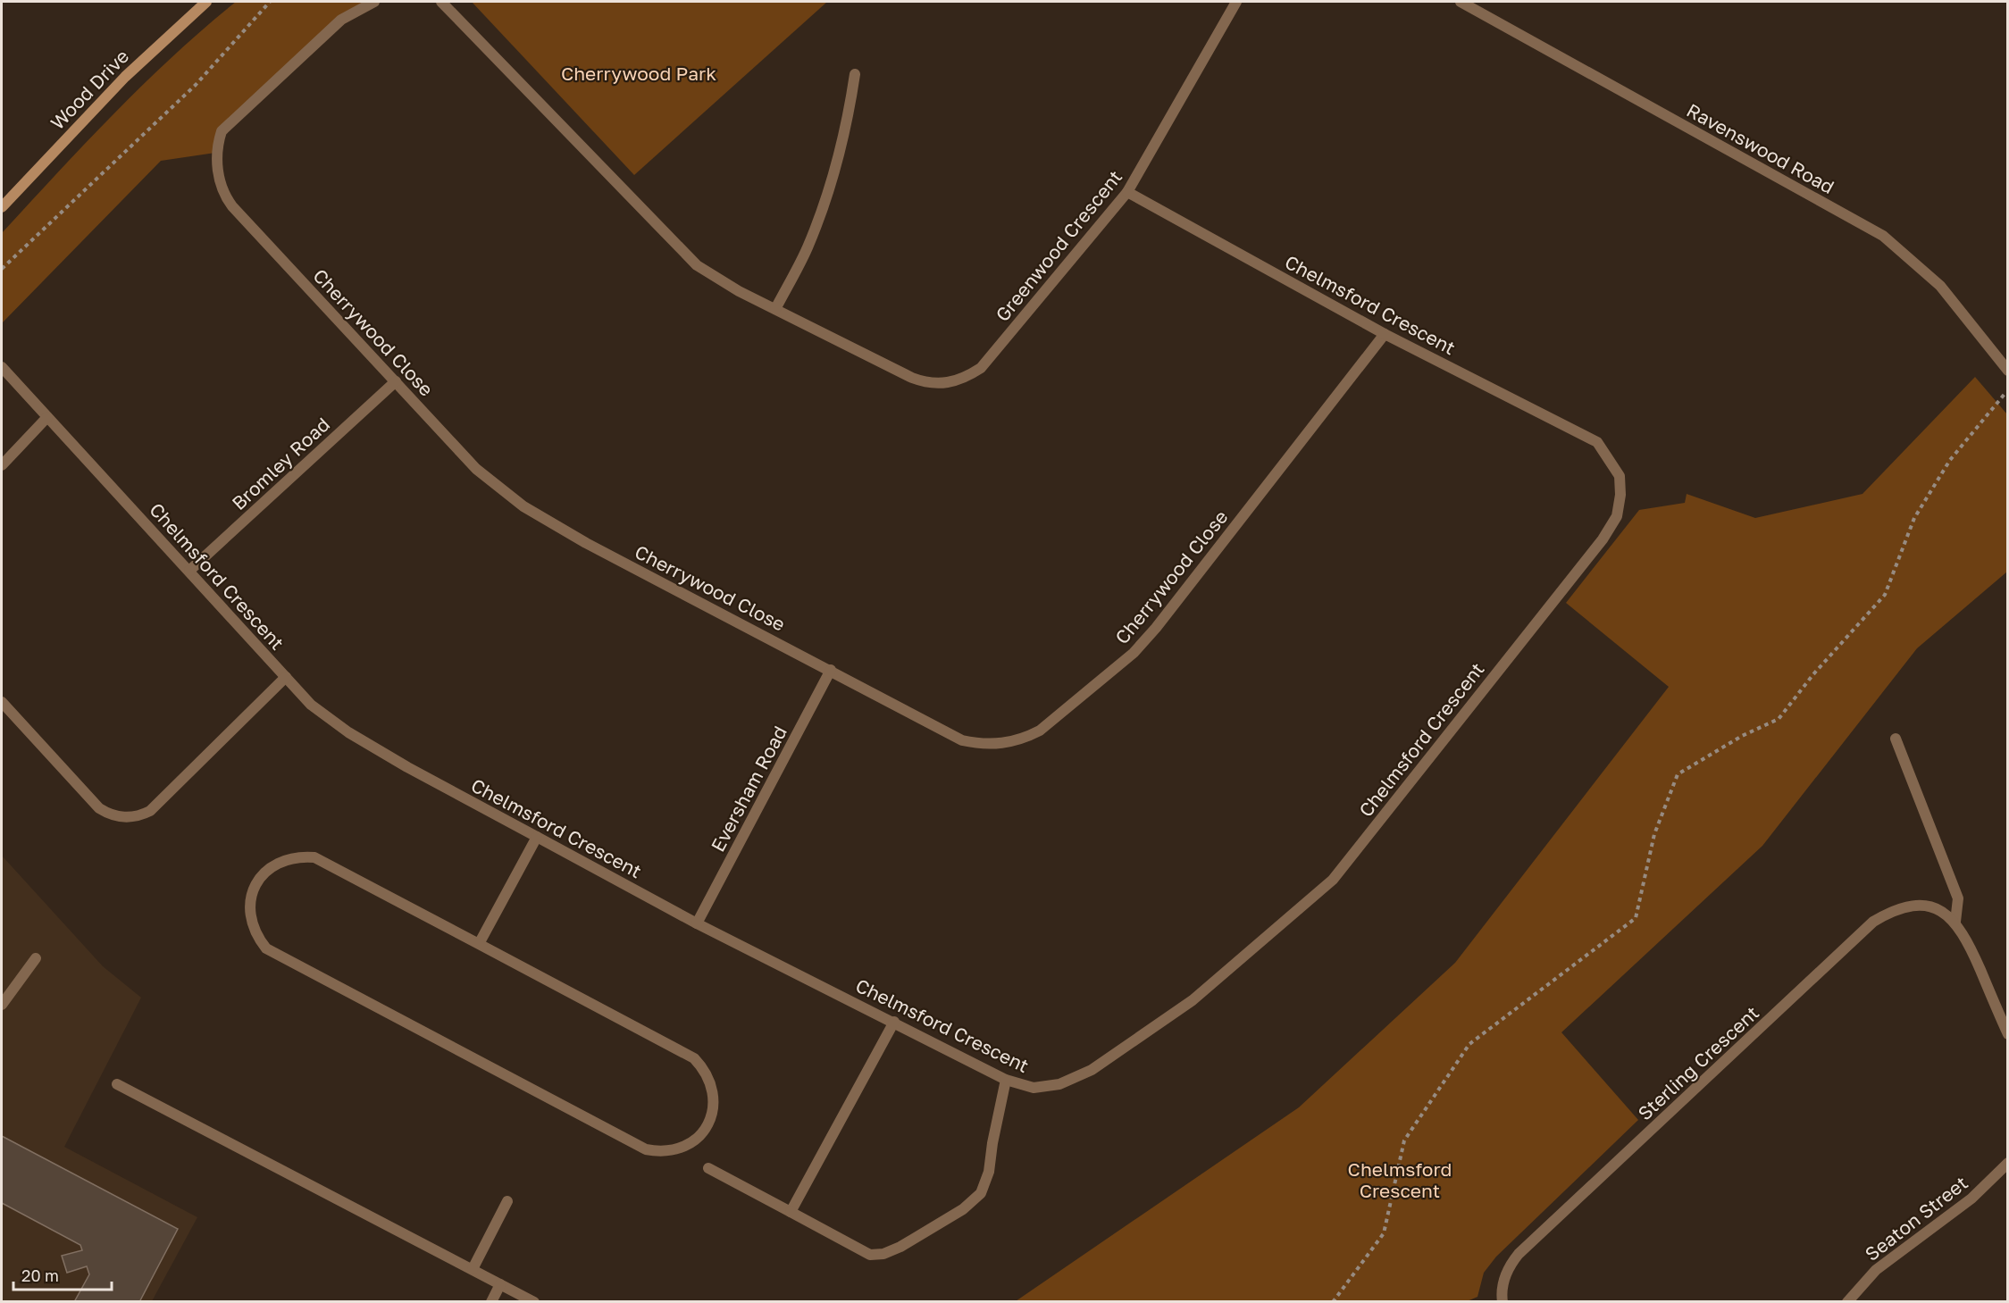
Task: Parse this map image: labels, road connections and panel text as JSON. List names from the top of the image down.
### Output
{
  "streets": {
    "street": [
      "Wood Drive",
      "Ravenswood Road",
      "Greenwood Crescent",
      "Chelmsford Crescent",
      "Cherrywood Close",
      "Bromley Road",
      "Eversham Road",
      "Sterling Crescent",
      "Seaton Street"
    ]
  },
  "crossings": [
    ["Greenwood Crescent", "Chelmsford Crescent"],
    ["Chelmsford Crescent", "Cherrywood Close"],
    ["Chelmsford Crescent", "Bromley Road"],
    ["Chelmsford Crescent", "Eversham Road"],
    ["Cherrywood Close", "Bromley Road"],
    ["Cherrywood Close", "Eversham Road"]
  ],
  "parks": ["Cherrywood Park", "Chelmsford Crescent"],
  "scale_bar": "20 m"
}
